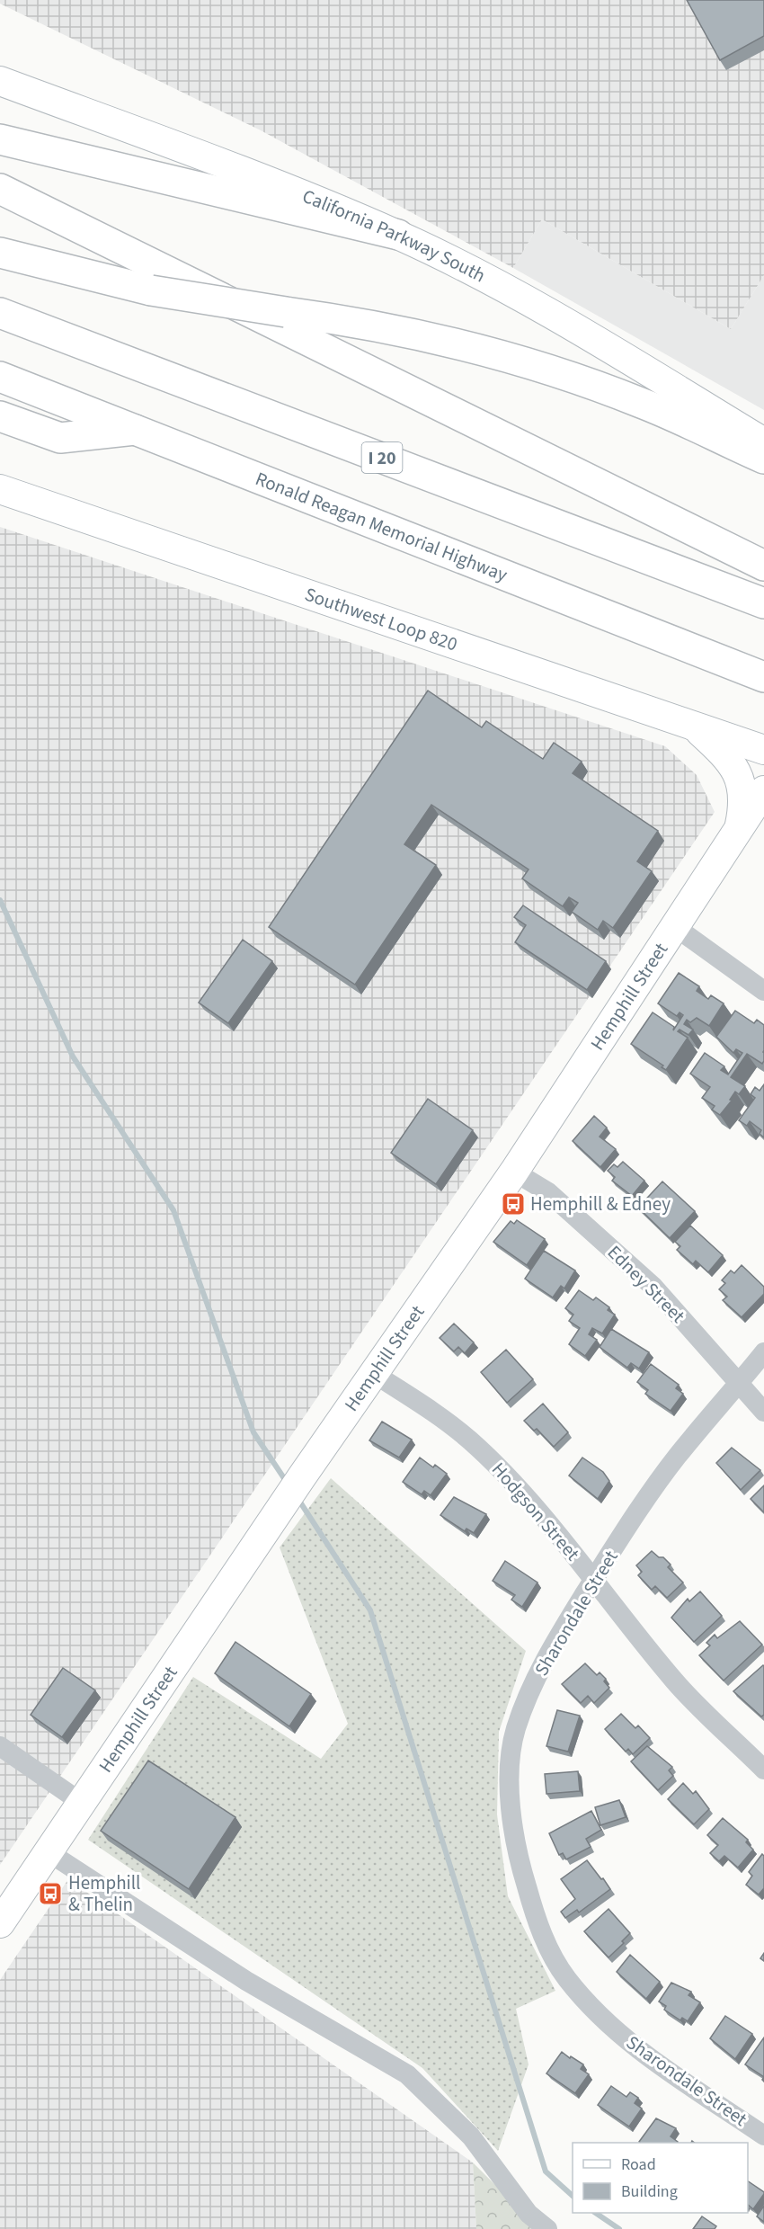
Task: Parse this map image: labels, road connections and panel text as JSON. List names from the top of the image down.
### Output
{
  "streets": {
    "highway": ["I 20", "Ronald Reagan Memorial Highway"],
    "main road": ["California Parkway South", "Southwest Loop 820", "Hemphill Street"],
    "street": ["Edney Street", "Hodgson Street", "Sharondale Street"]
  },
  "crossings": [
    ["Hemphill Street", "Edney Street"],
    ["Hemphill Street", "Hodgson Street"],
    ["Edney Street", "Sharondale Street"],
    ["Hodgson Street", "Sharondale Street"]
  ],
  "places": {
    "bus stop": ["Hemphill & Edney", "Hemphill & Thelin"]
  },
  "legend": ["Road", "Building"]
}
